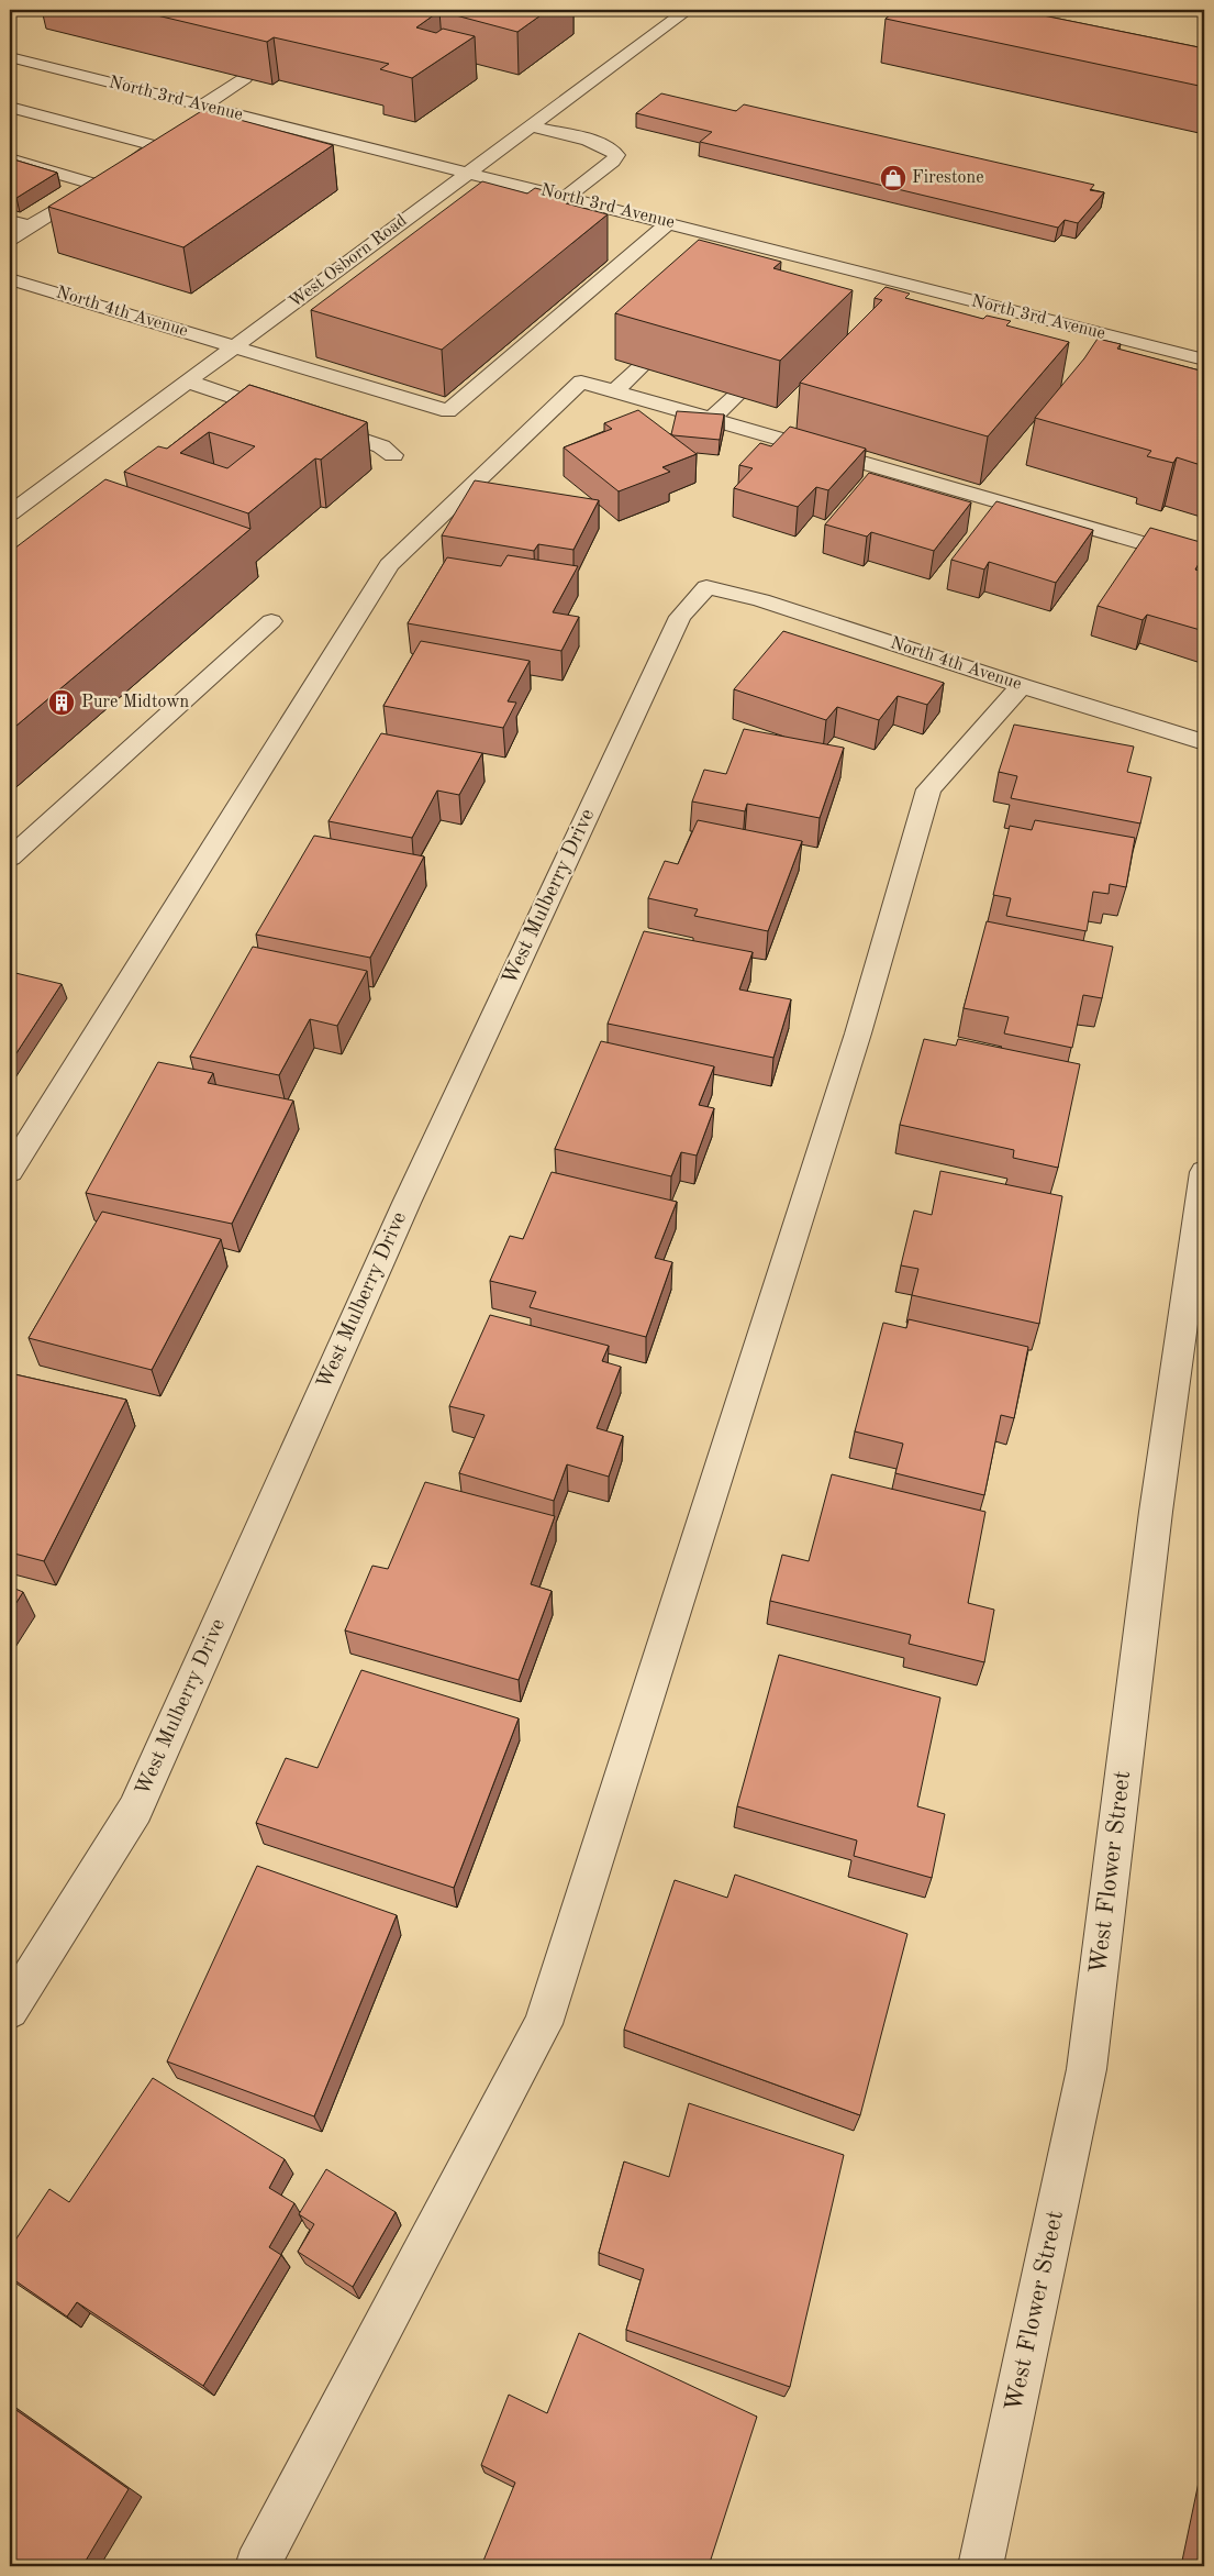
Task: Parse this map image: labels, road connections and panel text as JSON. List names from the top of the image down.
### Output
{
  "streets": {
    "street": [
      "North 3rd Avenue",
      "West Osborn Road",
      "North 4th Avenue",
      "West Mulberry Drive",
      "West Flower Street"
    ]
  },
  "crossings": [
    ["North 3rd Avenue", "West Osborn Road"],
    ["North 3rd Avenue", "North 4th Avenue"],
    ["West Osborn Road", "North 4th Avenue"],
    ["North 4th Avenue", "West Mulberry Drive"]
  ],
  "places": {
    "shop": ["Firestone"],
    "building": ["Pure Midtown"]
  }
}
